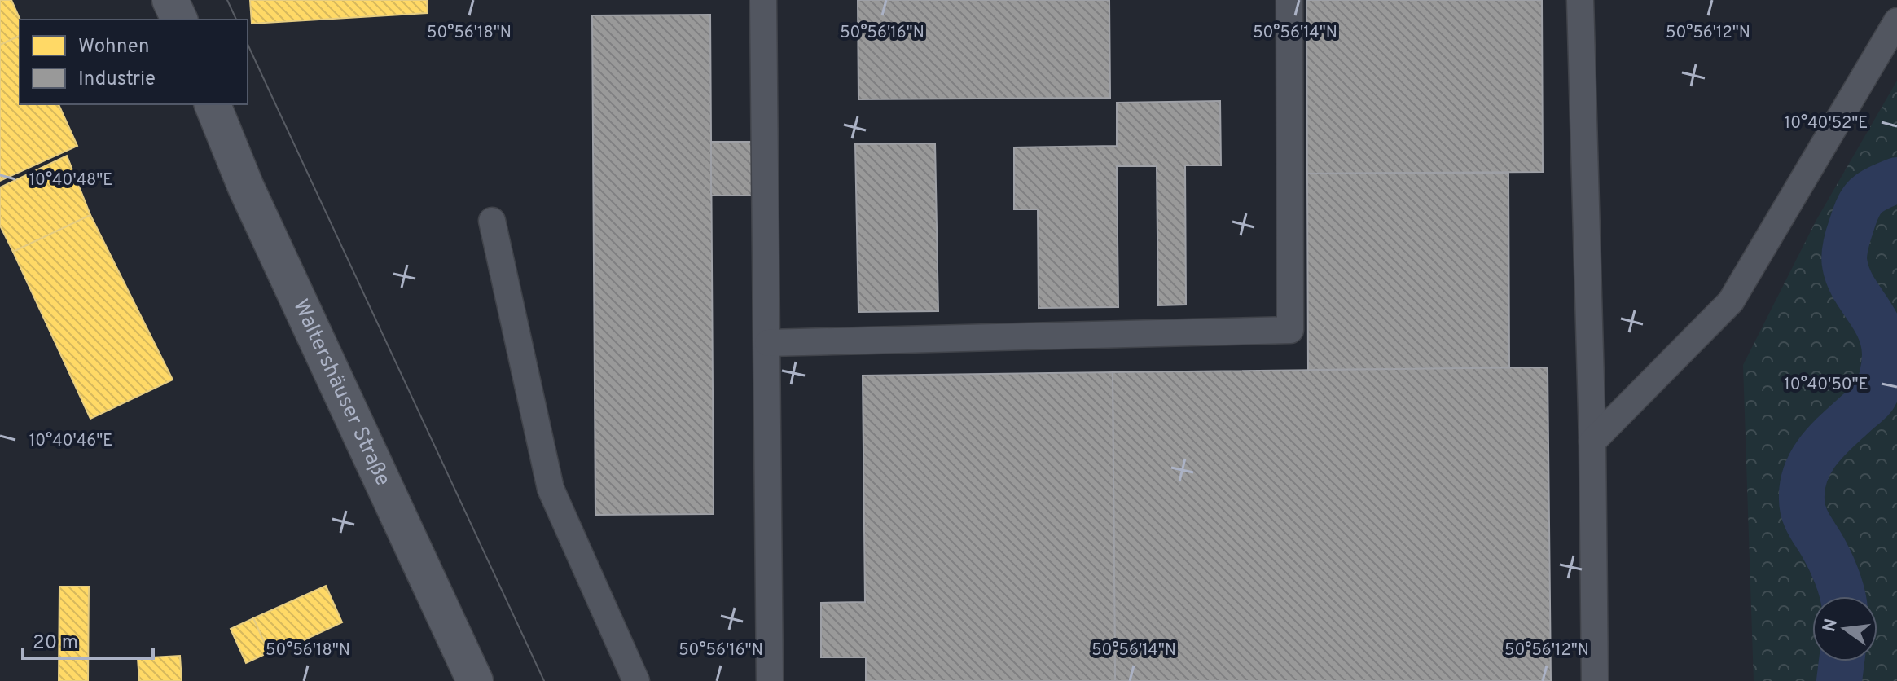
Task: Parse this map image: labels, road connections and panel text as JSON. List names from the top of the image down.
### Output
{
  "streets": {
    "main road": ["Waltershäuser Straße"]
  },
  "legend": ["Wohnen", "Industrie"],
  "scale_bar": "20 m",
  "north": "left",
  "coordinates": [
    "50°56'18\"N",
    "50°56'16\"N",
    "50°56'14\"N",
    "50°56'12\"N",
    "10°40'52\"E",
    "10°40'48\"E",
    "10°40'50\"E",
    "10°40'46\"E"
  ]
}
